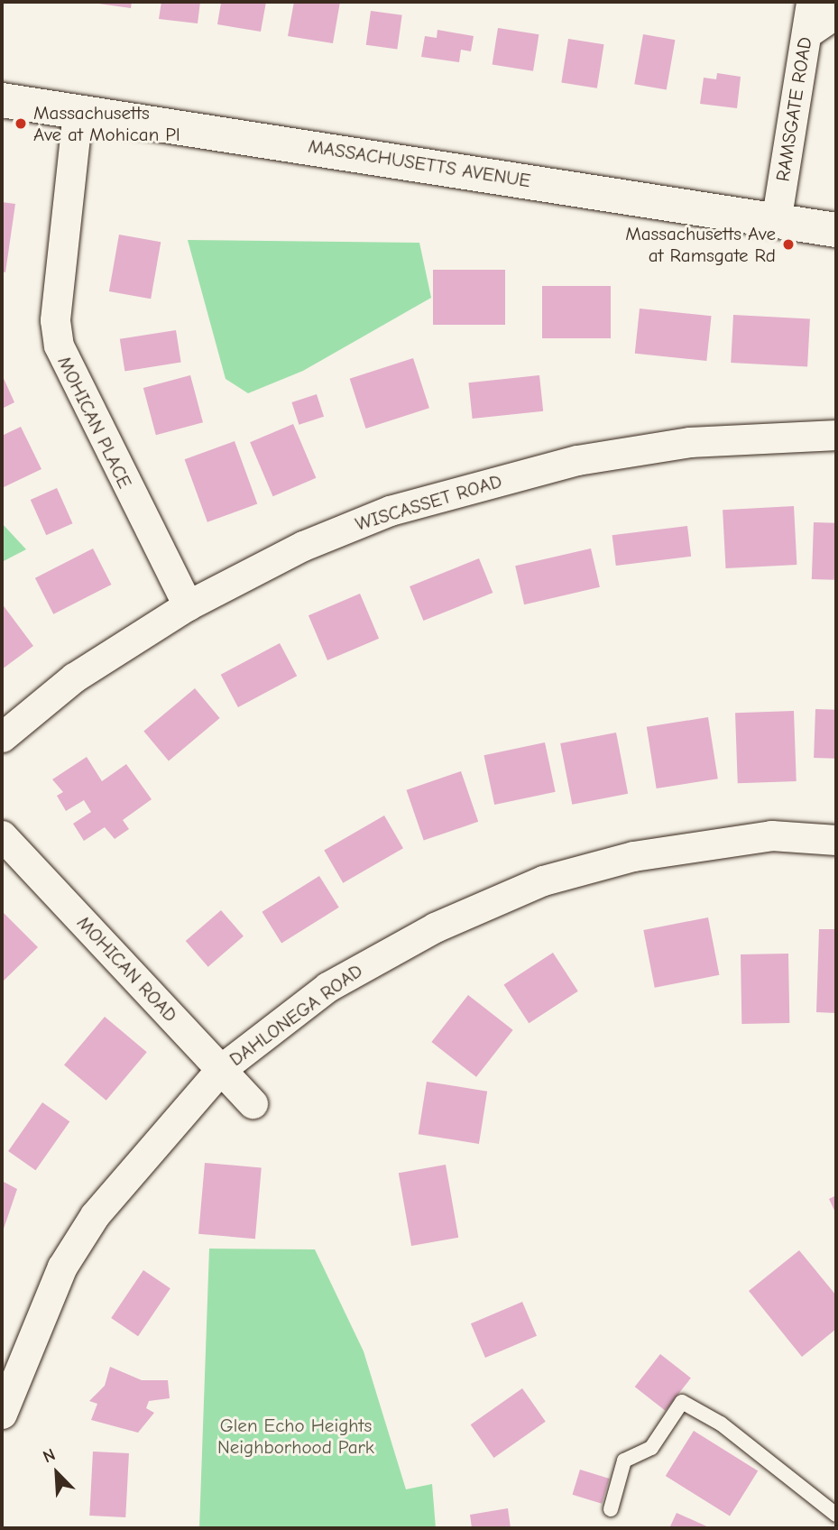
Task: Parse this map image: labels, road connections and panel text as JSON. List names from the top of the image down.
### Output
{
  "streets": {
    "main road": ["MASSACHUSETTS AVENUE"],
    "street": [
      "RAMSGATE ROAD",
      "MOHICAN PLACE",
      "WISCASSET ROAD",
      "MOHICAN ROAD",
      "DAHLONEGA ROAD"
    ]
  },
  "crossings": [
    ["RAMSGATE ROAD", "MASSACHUSETTS AVENUE"],
    ["MASSACHUSETTS AVENUE", "MOHICAN PLACE"],
    ["MOHICAN PLACE", "WISCASSET ROAD"],
    ["MOHICAN ROAD", "DAHLONEGA ROAD"]
  ],
  "parks": ["Glen Echo Heights Neighborhood Park"],
  "places": ["Massachusetts Ave at Mohican Pl", "Massachusetts Ave at Ramsgate Rd"],
  "north": "top left"
}
